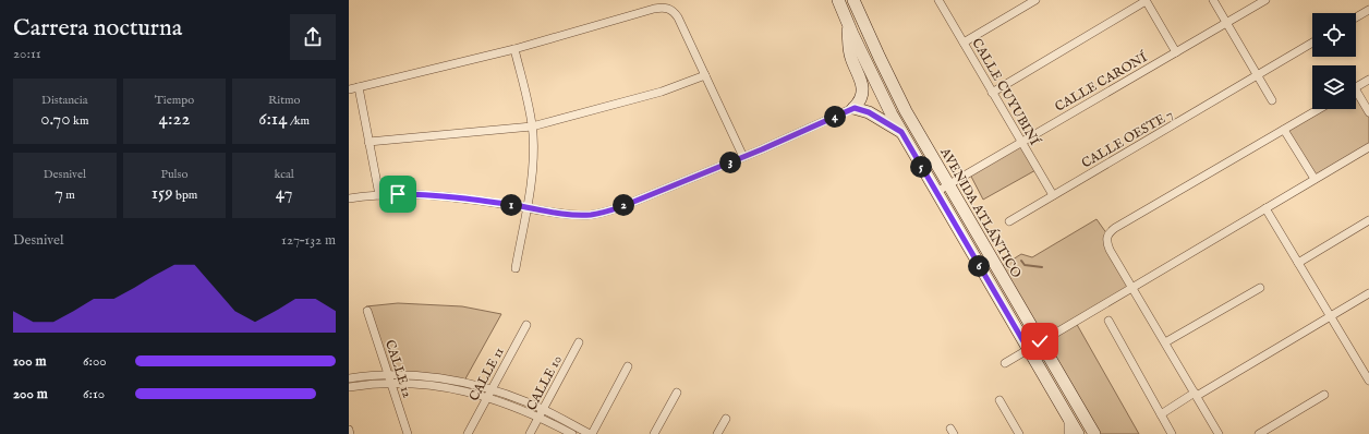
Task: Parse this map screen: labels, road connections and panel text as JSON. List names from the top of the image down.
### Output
{
  "streets": {
    "main road": ["AVENIDA ATLÁNTICO"],
    "street": [
      "CALLE CARONÍ",
      "CALLE CUYUBINÍ",
      "CALLE OESTE 7",
      "CALLE 12",
      "CALLE 11",
      "CALLE 10"
    ]
  },
  "crossings": [
    ["CALLE CARONÍ", "CALLE CUYUBINÍ"],
    ["CALLE CARONÍ", "AVENIDA ATLÁNTICO"],
    ["CALLE CUYUBINÍ", "CALLE OESTE 7"]
  ],
  "page": {
    "heading": ["Carrera nocturna", "20:11"],
    "stats": [
      ["Distancia", "0.70 km"],
      ["Tiempo", "4:22"],
      ["Ritmo", "6:14 /km"],
      ["Desnivel", "7 m"],
      ["Pulso", "159 bpm"],
      ["kcal", "47"]
    ],
    "pins": [
      "4",
      "3",
      "5",
      "1",
      "2",
      "6"
    ],
    "chart": ["Desnivel", "127–132 m"],
    "list": [
      {
        "name": "100 m",
        "note": "6:00"
      },
      {
        "name": "200 m",
        "note": "6:10"
      }
    ]
  }
}
